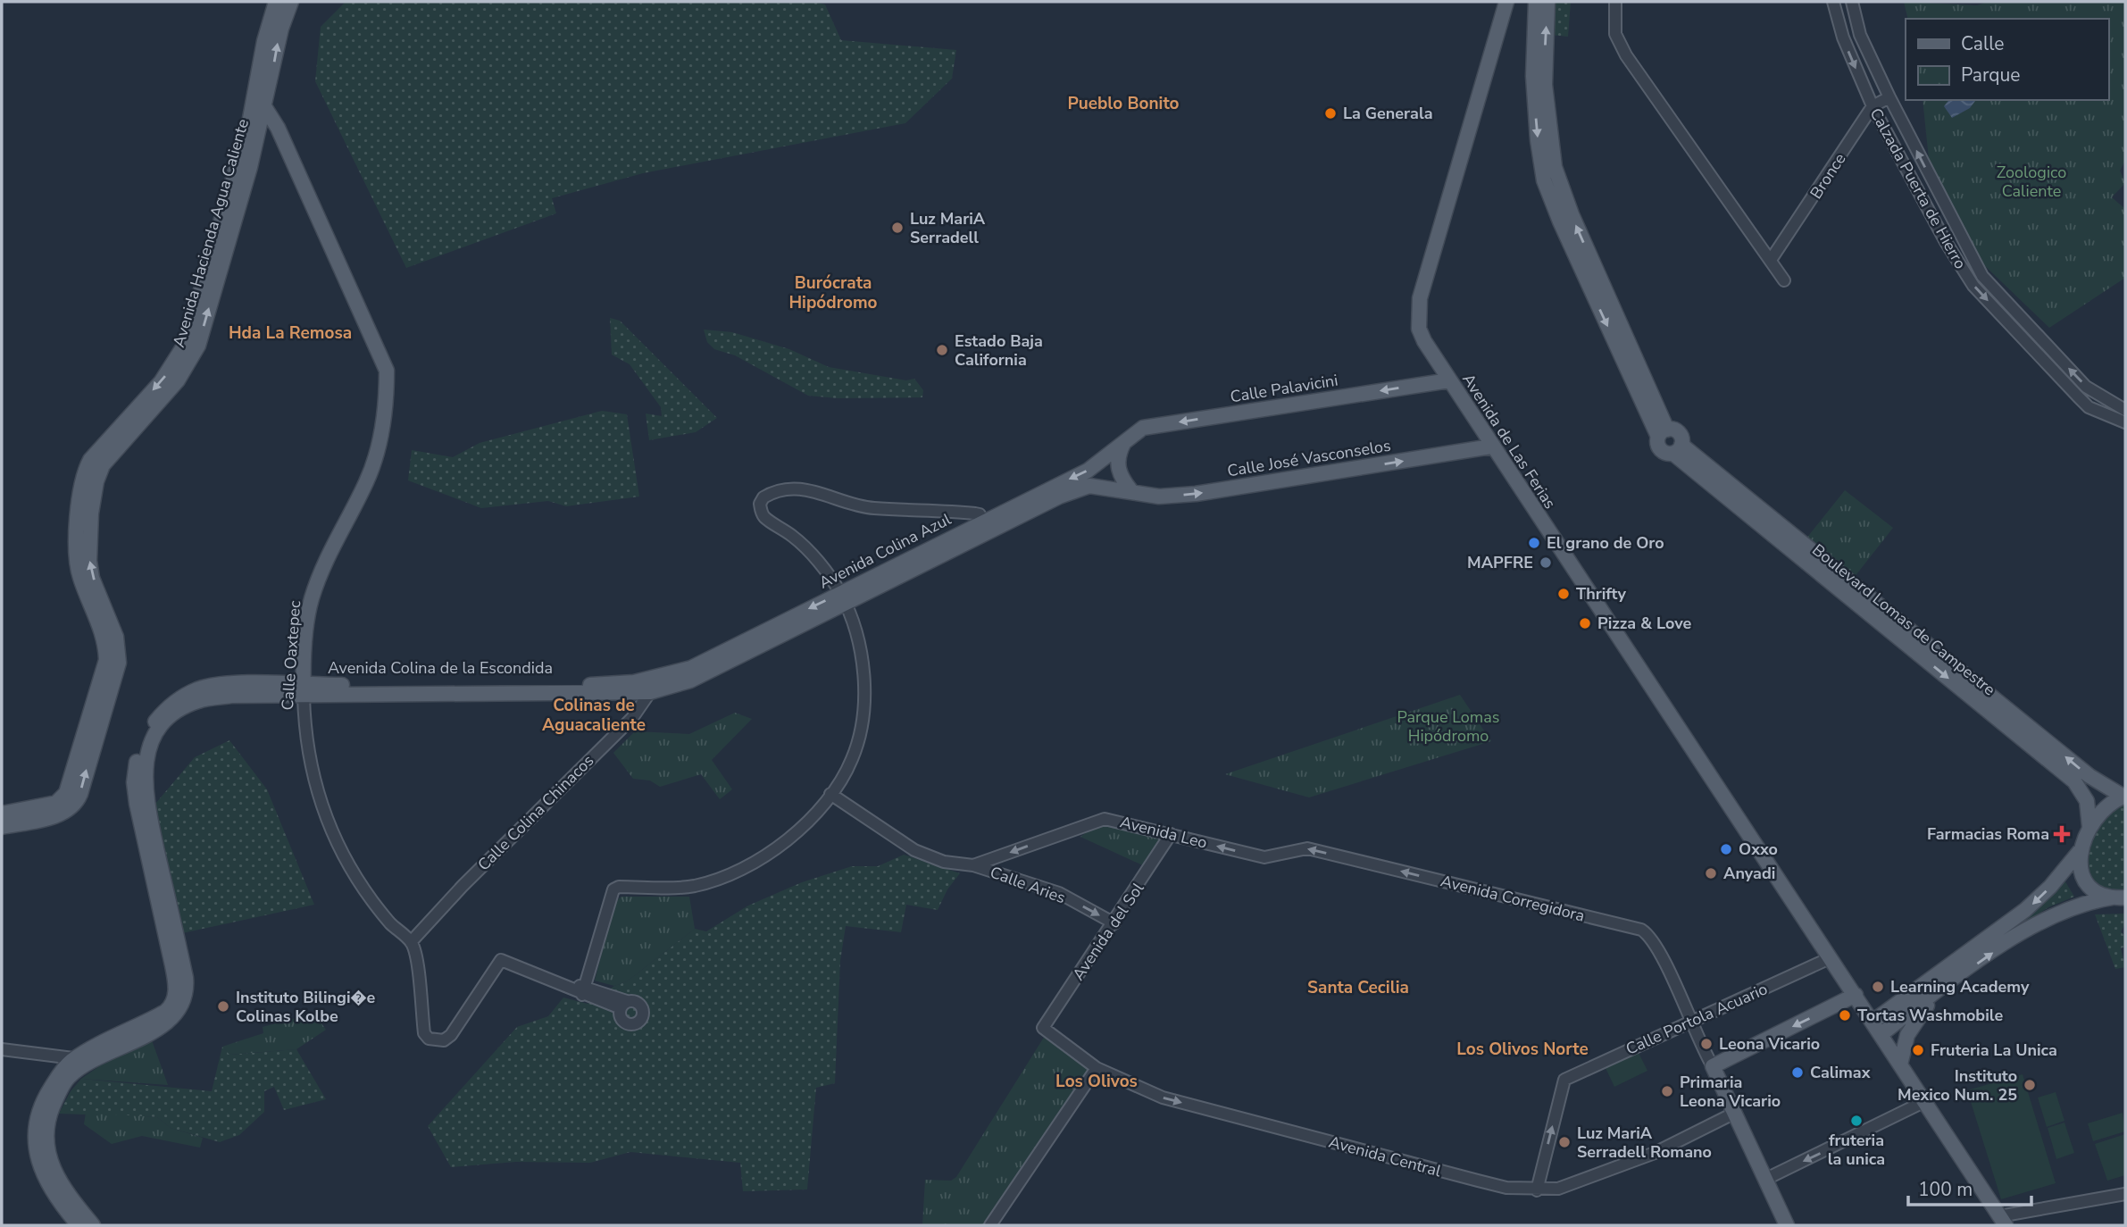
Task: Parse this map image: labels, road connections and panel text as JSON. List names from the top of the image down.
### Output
{
  "streets": {
    "main road": [
      "Avenida Hacienda Agua Caliente",
      "Calle Palavicini",
      "Avenida de Las Ferias",
      "Calle José Vasconselos",
      "Avenida Colina Azul",
      "Boulevard Lomas de Campestre",
      "Calle Oaxtepec",
      "Avenida Colina de la Escondida"
    ],
    "street": [
      "Bronce",
      "Calzada Puerta de Hierro",
      "Calle Colina Chinacos",
      "Avenida Leo",
      "Calle Aries",
      "Avenida Corregidora",
      "Avenida del Sol",
      "Calle Portola Acuario",
      "Avenida Central"
    ]
  },
  "crossings": [
    ["Bronce", "Calzada Puerta de Hierro"],
    ["Avenida Hacienda Agua Caliente", "Calle Oaxtepec"],
    ["Calle Palavicini", "Avenida de Las Ferias"],
    ["Calle Palavicini", "Avenida Colina Azul"],
    ["Avenida de Las Ferias", "Calle José Vasconselos"],
    ["Avenida de Las Ferias", "Calle Portola Acuario"],
    ["Calle José Vasconselos", "Avenida Colina Azul"],
    ["Avenida Colina Azul", "Avenida Colina de la Escondida"],
    ["Avenida Colina Azul", "Calle Colina Chinacos"],
    ["Calle Oaxtepec", "Avenida Colina de la Escondida"],
    ["Calle Oaxtepec", "Calle Colina Chinacos"],
    ["Avenida Colina de la Escondida", "Calle Colina Chinacos"],
    ["Avenida Leo", "Calle Aries"],
    ["Avenida Leo", "Avenida Corregidora"],
    ["Avenida Leo", "Avenida del Sol"],
    ["Calle Aries", "Avenida del Sol"],
    ["Avenida Corregidora", "Calle Portola Acuario"],
    ["Avenida del Sol", "Avenida Central"],
    ["Calle Portola Acuario", "Avenida Central"]
  ],
  "one_way": [
    "Calle Palavicini",
    "Calle José Vasconselos",
    "Avenida Leo",
    "Calle Aries",
    "Avenida Corregidora",
    "Calle Portola Acuario",
    "Avenida Central"
  ],
  "districts": [
    "Pueblo Bonito",
    "Burócrata Hipódromo",
    "Hda La Remosa",
    "Colinas de Aguacaliente",
    "Santa Cecilia",
    "Los Olivos Norte",
    "Los Olivos"
  ],
  "parks": ["Zoologico Caliente", "Parque Lomas Hipódromo"],
  "places": {
    "other": [
      "La Generala",
      "Luz MariA Serradell",
      "Estado Baja California",
      "El grano de Oro",
      "MAPFRE",
      "Thrifty",
      "Pizza & Love",
      "Oxxo",
      "Anyadi",
      "Learning Academy",
      "Instituto Bilingi�e Colinas Kolbe",
      "Tortas Washmobile",
      "Leona Vicario",
      "Fruteria La Unica",
      "Calimax",
      "Instituto Mexico Num. 25",
      "Primaria Leona Vicario",
      "fruteria la unica",
      "Luz MariA Serradell Romano"
    ],
    "health": ["Farmacias Roma"]
  },
  "legend": ["Calle", "Parque"],
  "scale_bar": "100 m"
}
